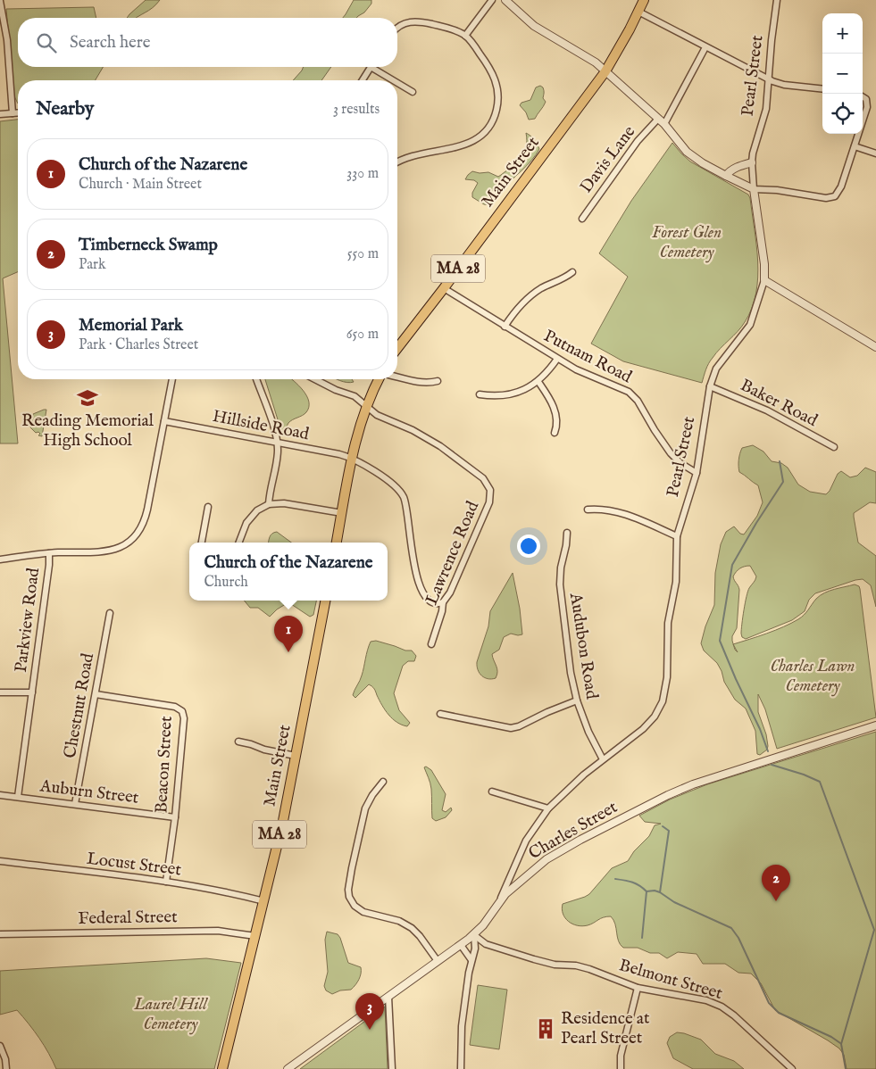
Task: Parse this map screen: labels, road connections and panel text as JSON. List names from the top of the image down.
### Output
{
  "streets": {
    "main road": ["Main Street", "MA 28"],
    "street": [
      "Pearl Street",
      "Davis Lane",
      "Putnam Road",
      "Baker Road",
      "Hillside Road",
      "Lawrence Road",
      "Parkview Road",
      "Audubon Road",
      "Chestnut Road",
      "Beacon Street",
      "Auburn Street",
      "Charles Street",
      "Locust Street",
      "Federal Street",
      "Belmont Street"
    ]
  },
  "crossings": [
    ["Pearl Street", "Putnam Road"],
    ["Pearl Street", "Baker Road"],
    ["Pearl Street", "Audubon Road"],
    ["Pearl Street", "Charles Street"],
    ["Main Street", "Putnam Road"],
    ["Main Street", "Locust Street"],
    ["Main Street", "Federal Street"],
    ["Hillside Road", "Lawrence Road"],
    ["Parkview Road", "Auburn Street"],
    ["Chestnut Road", "Beacon Street"],
    ["Chestnut Road", "Auburn Street"],
    ["Beacon Street", "Auburn Street"],
    ["Beacon Street", "Locust Street"],
    ["Charles Street", "Belmont Street"]
  ],
  "parks": ["Forest Glen Cemetery", "Charles Lawn Cemetery", "Laurel Hill Cemetery"],
  "places": {
    "school or university": ["Reading Memorial High School"],
    "building": ["Residence at Pearl Street"]
  },
  "page": {
    "map_buttons": ["+", "−"],
    "search": "Search here",
    "heading": ["Nearby", "3 results"],
    "list": [
      {
        "mark": "1",
        "name": "Church of the Nazarene",
        "note": "Church · Main Street",
        "value": "330 m"
      },
      {
        "mark": "2",
        "name": "Timberneck Swamp",
        "note": "Park",
        "value": "550 m"
      },
      {
        "mark": "3",
        "name": "Memorial Park",
        "note": "Park · Charles Street",
        "value": "650 m"
      }
    ],
    "popup": ["Church of the Nazarene", "Church"],
    "pins": ["1", "2", "3"]
  }
}
